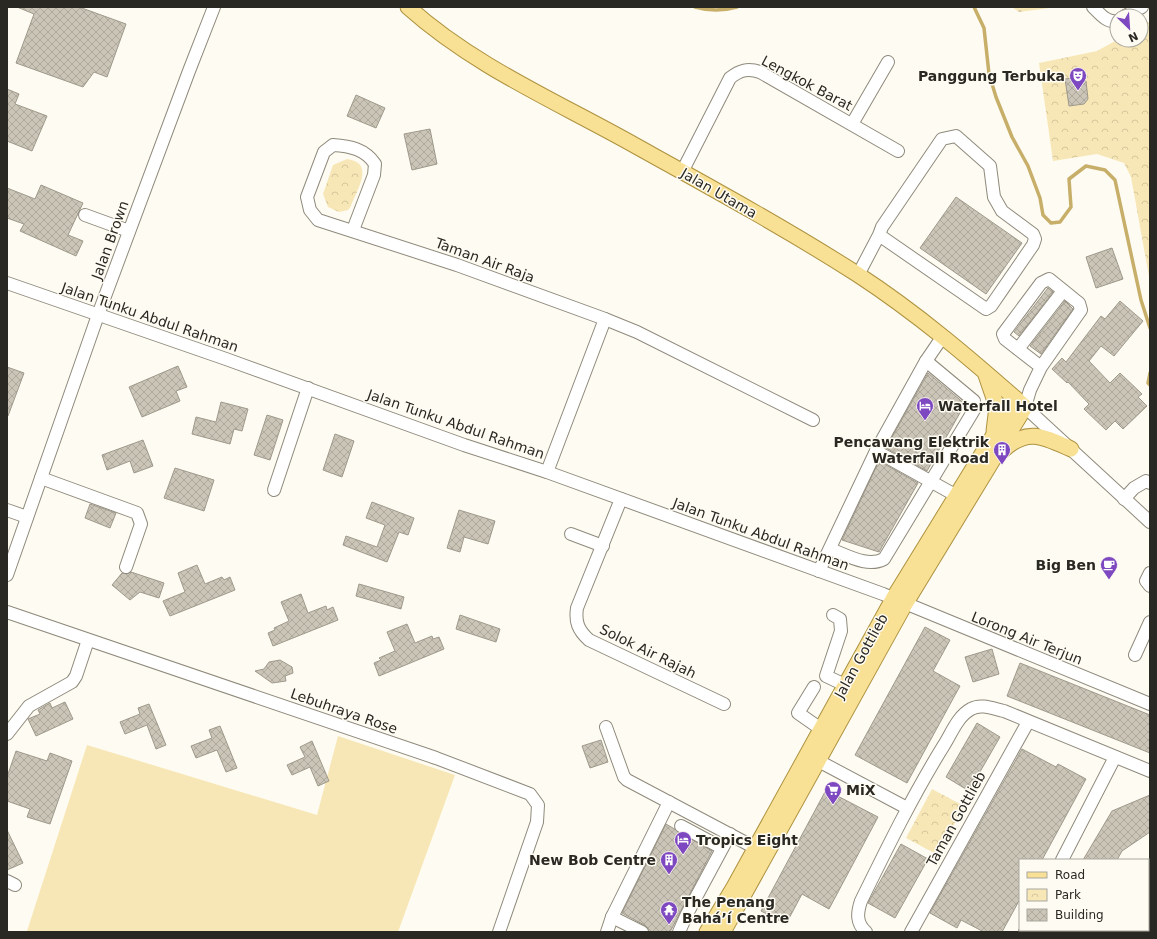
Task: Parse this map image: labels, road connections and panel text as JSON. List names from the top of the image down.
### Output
{
  "streets": {
    "main road": ["Jalan Utama", "Jalan Gottlieb"],
    "street": [
      "Lengkok Barat",
      "Jalan Brown",
      "Taman Air Raja",
      "Jalan Tunku Abdul Rahman",
      "Lorong Air Terjun",
      "Solok Air Rajah",
      "Lebuhraya Rose",
      "Taman Gottlieb"
    ]
  },
  "crossings": [
    ["Lengkok Barat", "Jalan Utama"],
    ["Jalan Utama", "Jalan Gottlieb"],
    ["Jalan Brown", "Jalan Tunku Abdul Rahman"],
    ["Jalan Tunku Abdul Rahman", "Lorong Air Terjun"],
    ["Jalan Tunku Abdul Rahman", "Solok Air Rajah"],
    ["Jalan Tunku Abdul Rahman", "Jalan Gottlieb"],
    ["Lorong Air Terjun", "Jalan Gottlieb"]
  ],
  "places": {
    "theatre": ["Panggung Terbuka"],
    "hotel": ["Waterfall Hotel", "Tropics Eight"],
    "building": ["Pencawang Elektrik Waterfall Road", "New Bob Centre"],
    "cafe": ["Big Ben"],
    "supermarket": ["MiX"],
    "temple": ["The Penang Bahá’í Centre"]
  },
  "legend": ["Road", "Park", "Building"],
  "north": "bottom right"
}
